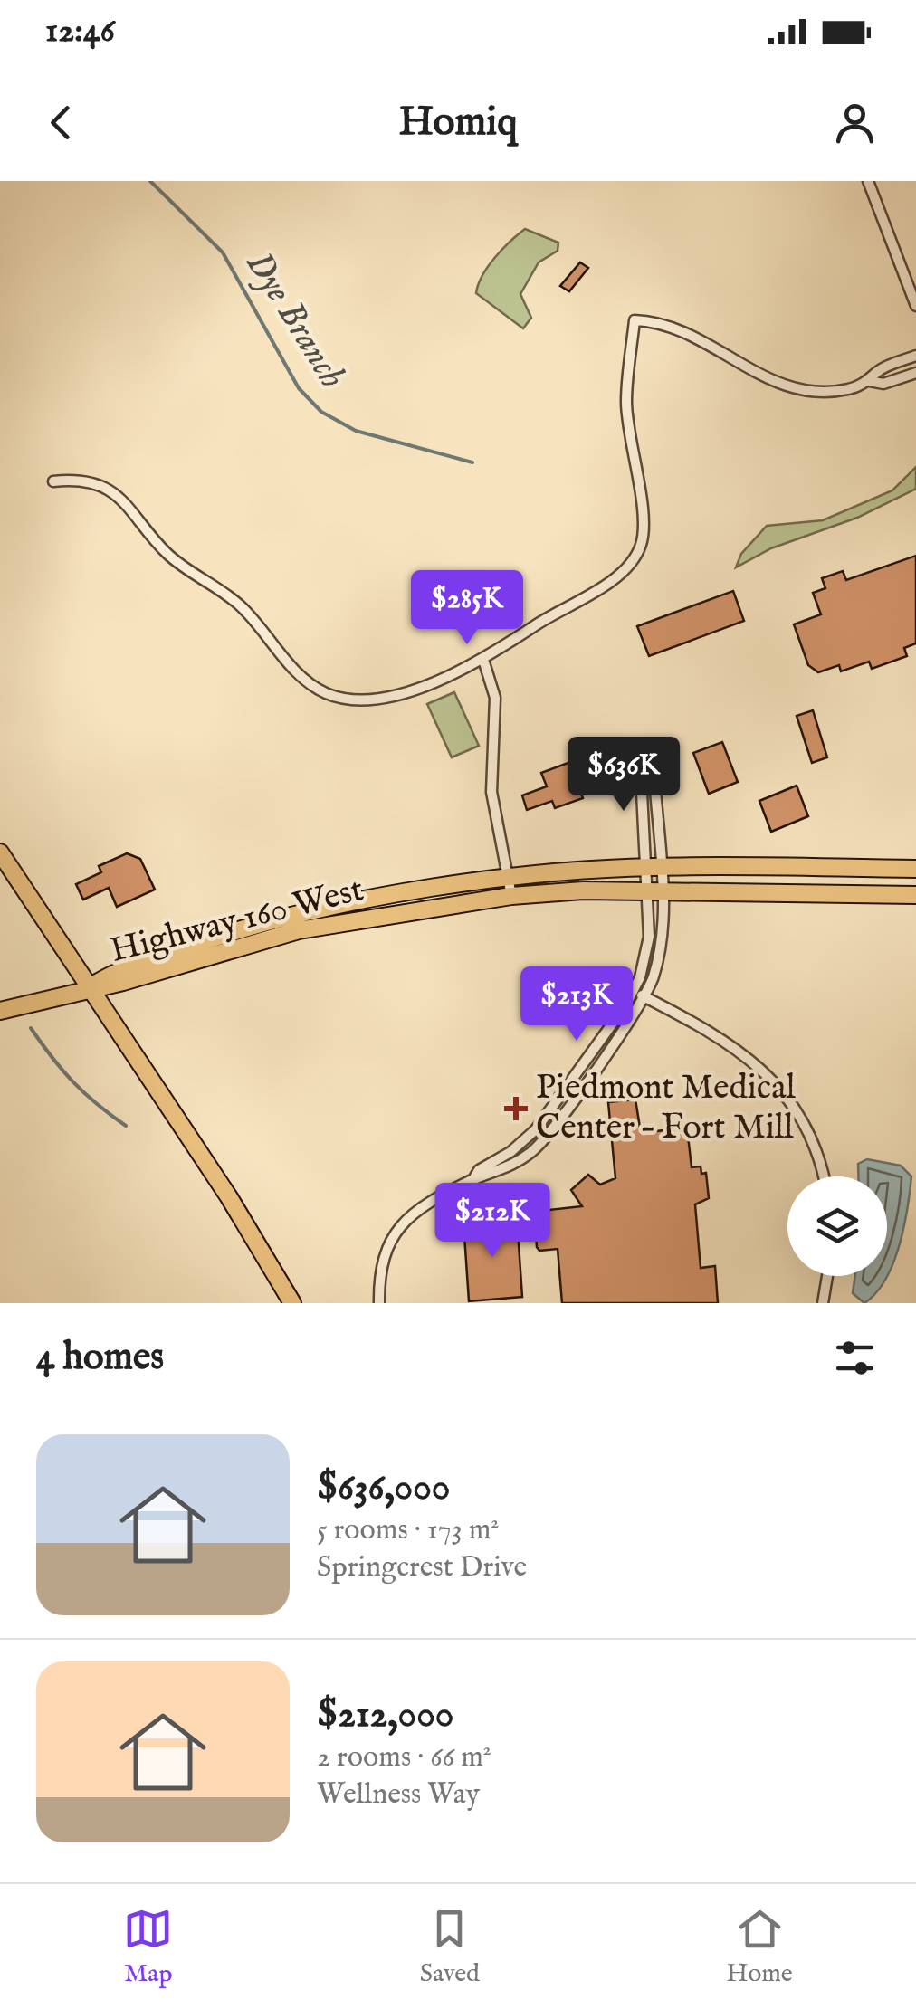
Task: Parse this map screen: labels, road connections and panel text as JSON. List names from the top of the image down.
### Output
{
  "streets": {
    "main road": ["Highway 160 West"]
  },
  "water": ["Dye Branch"],
  "places": {
    "health": ["Piedmont Medical Center – Fort Mill"]
  },
  "page": {
    "status": "12:46",
    "header": "Homiq",
    "price": [
      "$285K",
      "$636K",
      "$213K",
      "$212K"
    ],
    "heading": "4 homes",
    "list": [
      {
        "name": "$636,000",
        "note": "5 rooms · 173 m² · Springcrest Drive"
      },
      {
        "name": "$212,000",
        "note": "2 rooms · 66 m² · Wellness Way"
      }
    ],
    "tabs": ["Map", "Saved", "Home"]
  }
}
